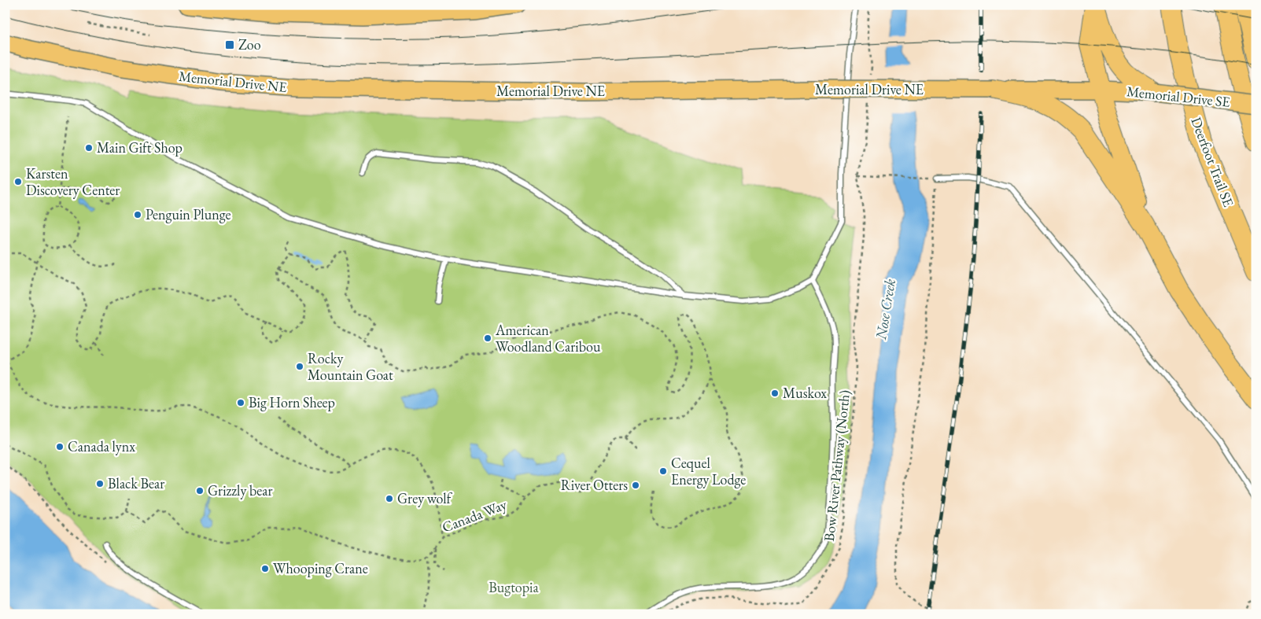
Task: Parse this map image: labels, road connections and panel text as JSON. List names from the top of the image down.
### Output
{
  "streets": {
    "highway": ["Memorial Drive NE", "Memorial Drive SE", "Deerfoot Trail SE"],
    "path": ["Bow River Pathway (North)", "Canada Way"]
  },
  "crossings": [
    ["Memorial Drive NE", "Memorial Drive SE"]
  ],
  "water": ["Nose Creek"],
  "parks": ["Bugtopia"],
  "places": {
    "transit": ["Zoo"],
    "other": [
      "Main Gift Shop",
      "Karsten Discovery Center",
      "Penguin Plunge",
      "American Woodland Caribou",
      "Rocky Mountain Goat",
      "Muskox",
      "Big Horn Sheep",
      "Canada lynx",
      "Cequel Energy Lodge",
      "Black Bear",
      "River Otters",
      "Grizzly bear",
      "Grey wolf",
      "Whooping Crane"
    ]
  }
}
